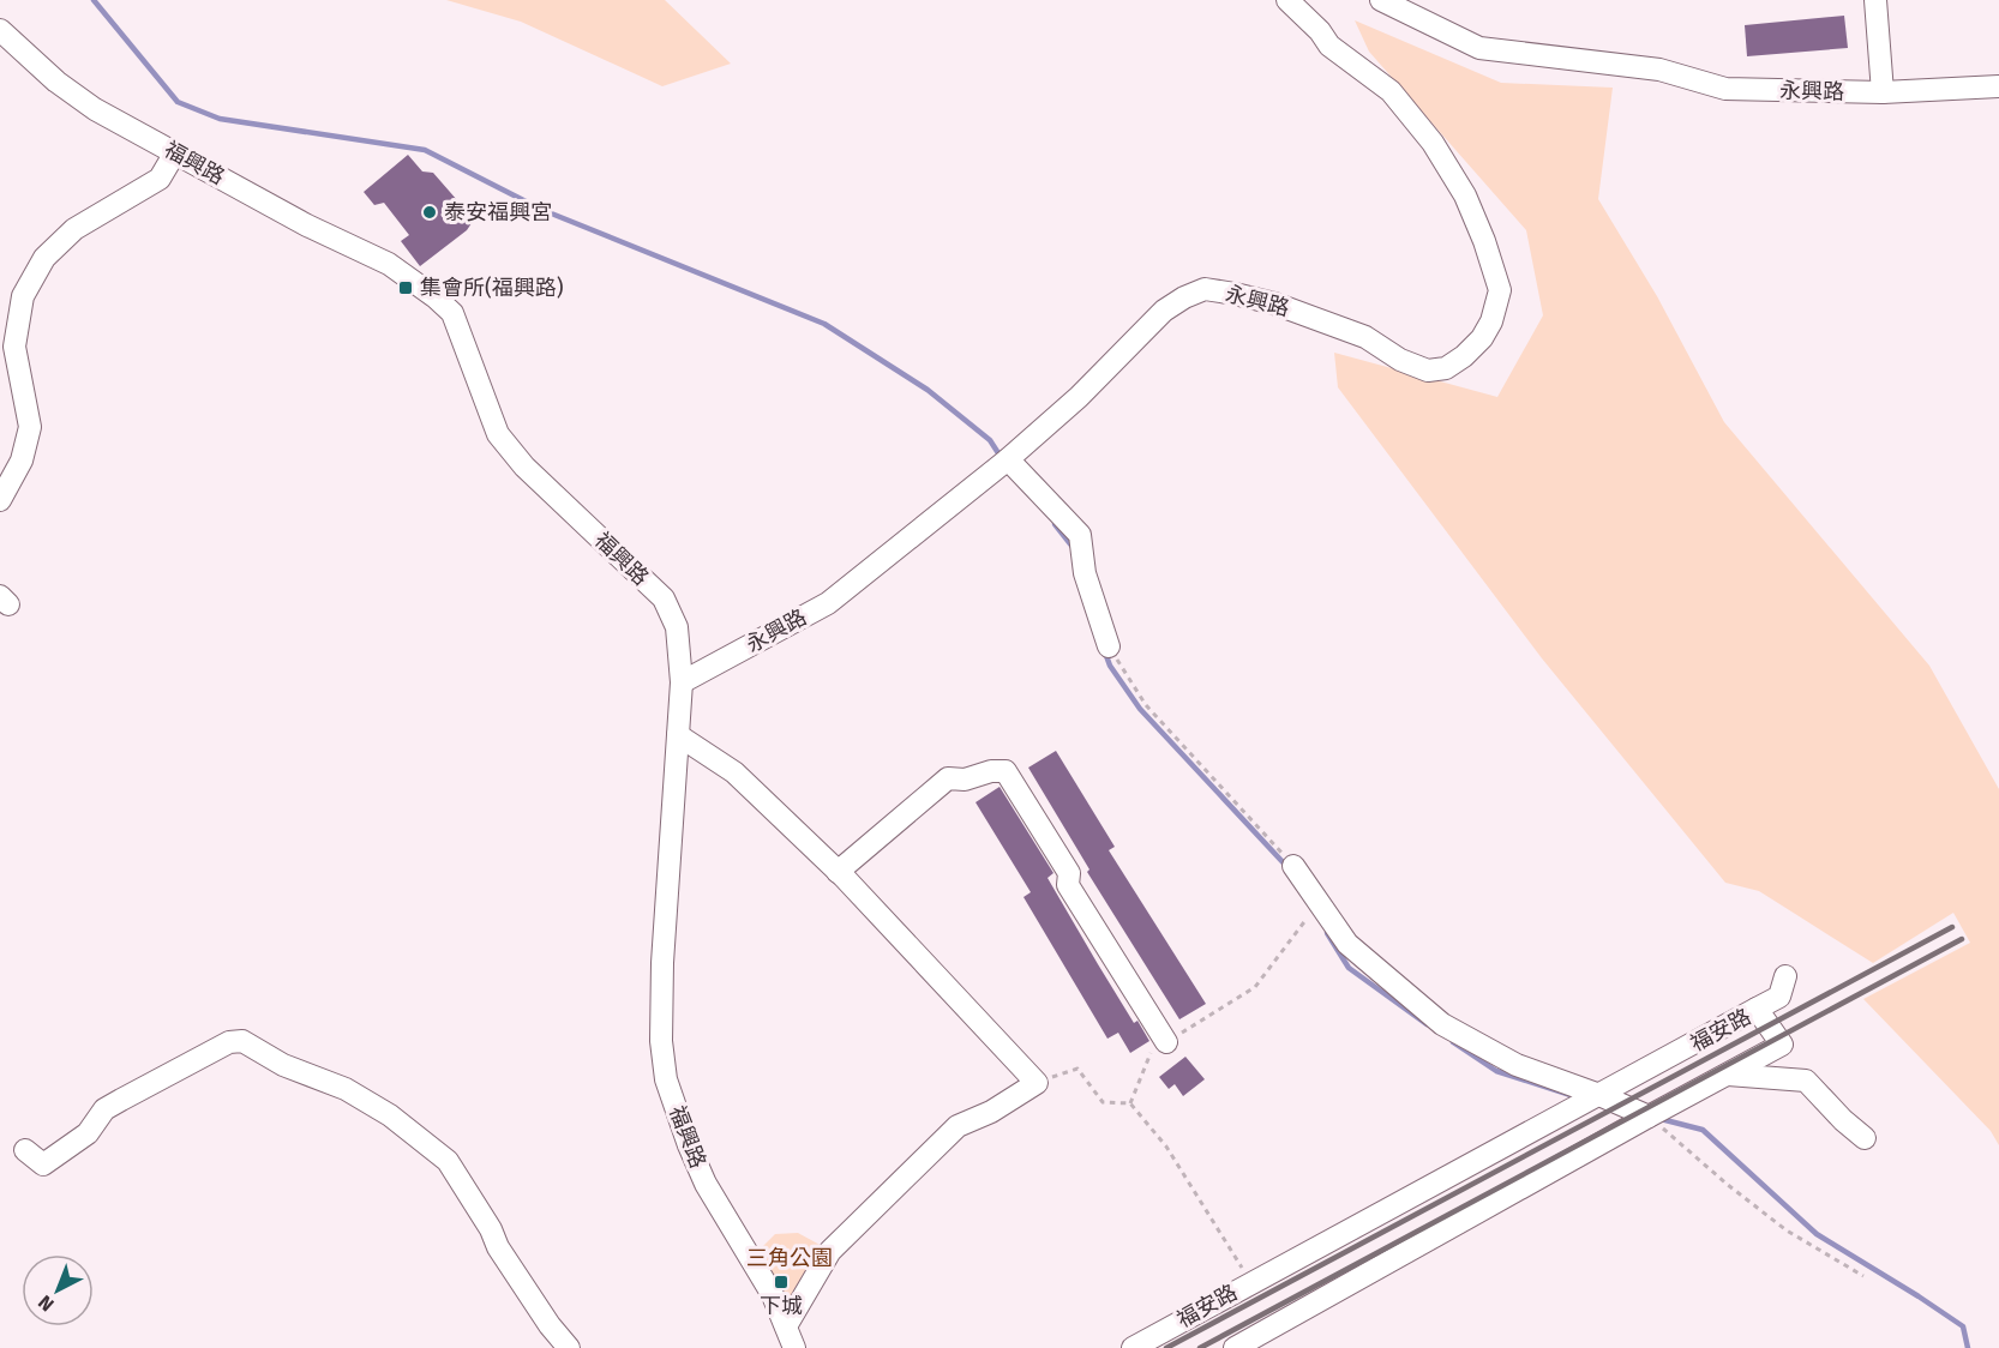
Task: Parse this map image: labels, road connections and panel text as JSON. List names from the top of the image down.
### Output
{
  "streets": {
    "street": ["永興路", "福興路", "福安路"]
  },
  "crossings": [
    ["永興路", "福興路"]
  ],
  "parks": ["三角公園"],
  "places": {
    "other": ["泰安福興宮"],
    "transit": ["集會所(福興路)", "下城"]
  },
  "north": "bottom left"
}
